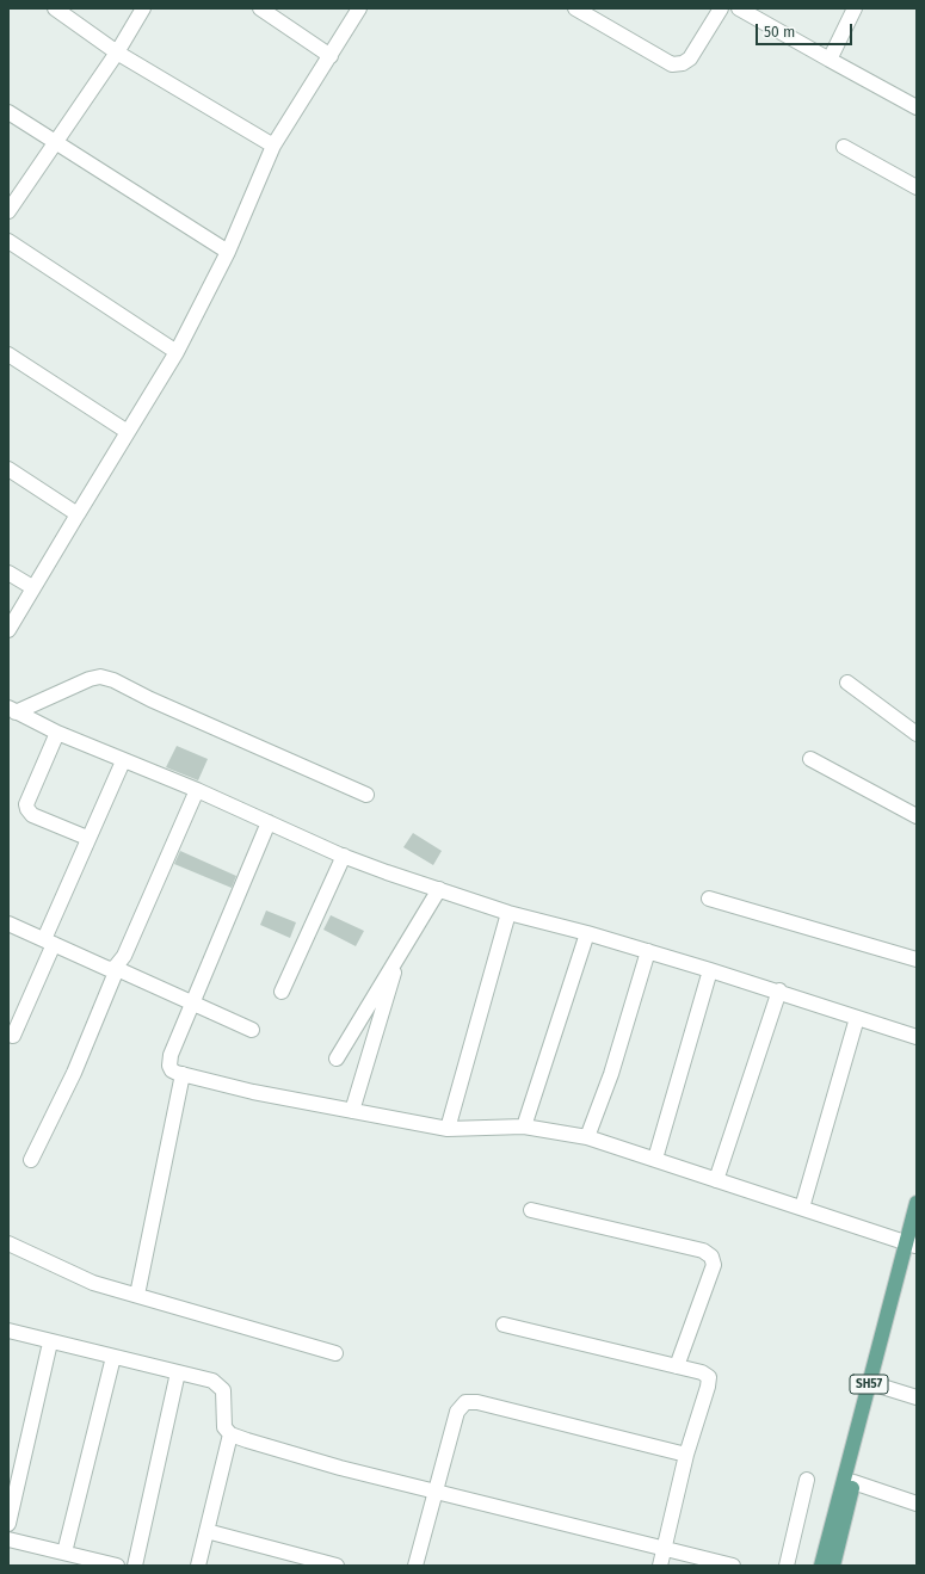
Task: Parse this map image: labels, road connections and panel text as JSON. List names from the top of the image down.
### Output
{
  "streets": {
    "main road": ["SH57"]
  },
  "scale_bar": "50 m"
}
